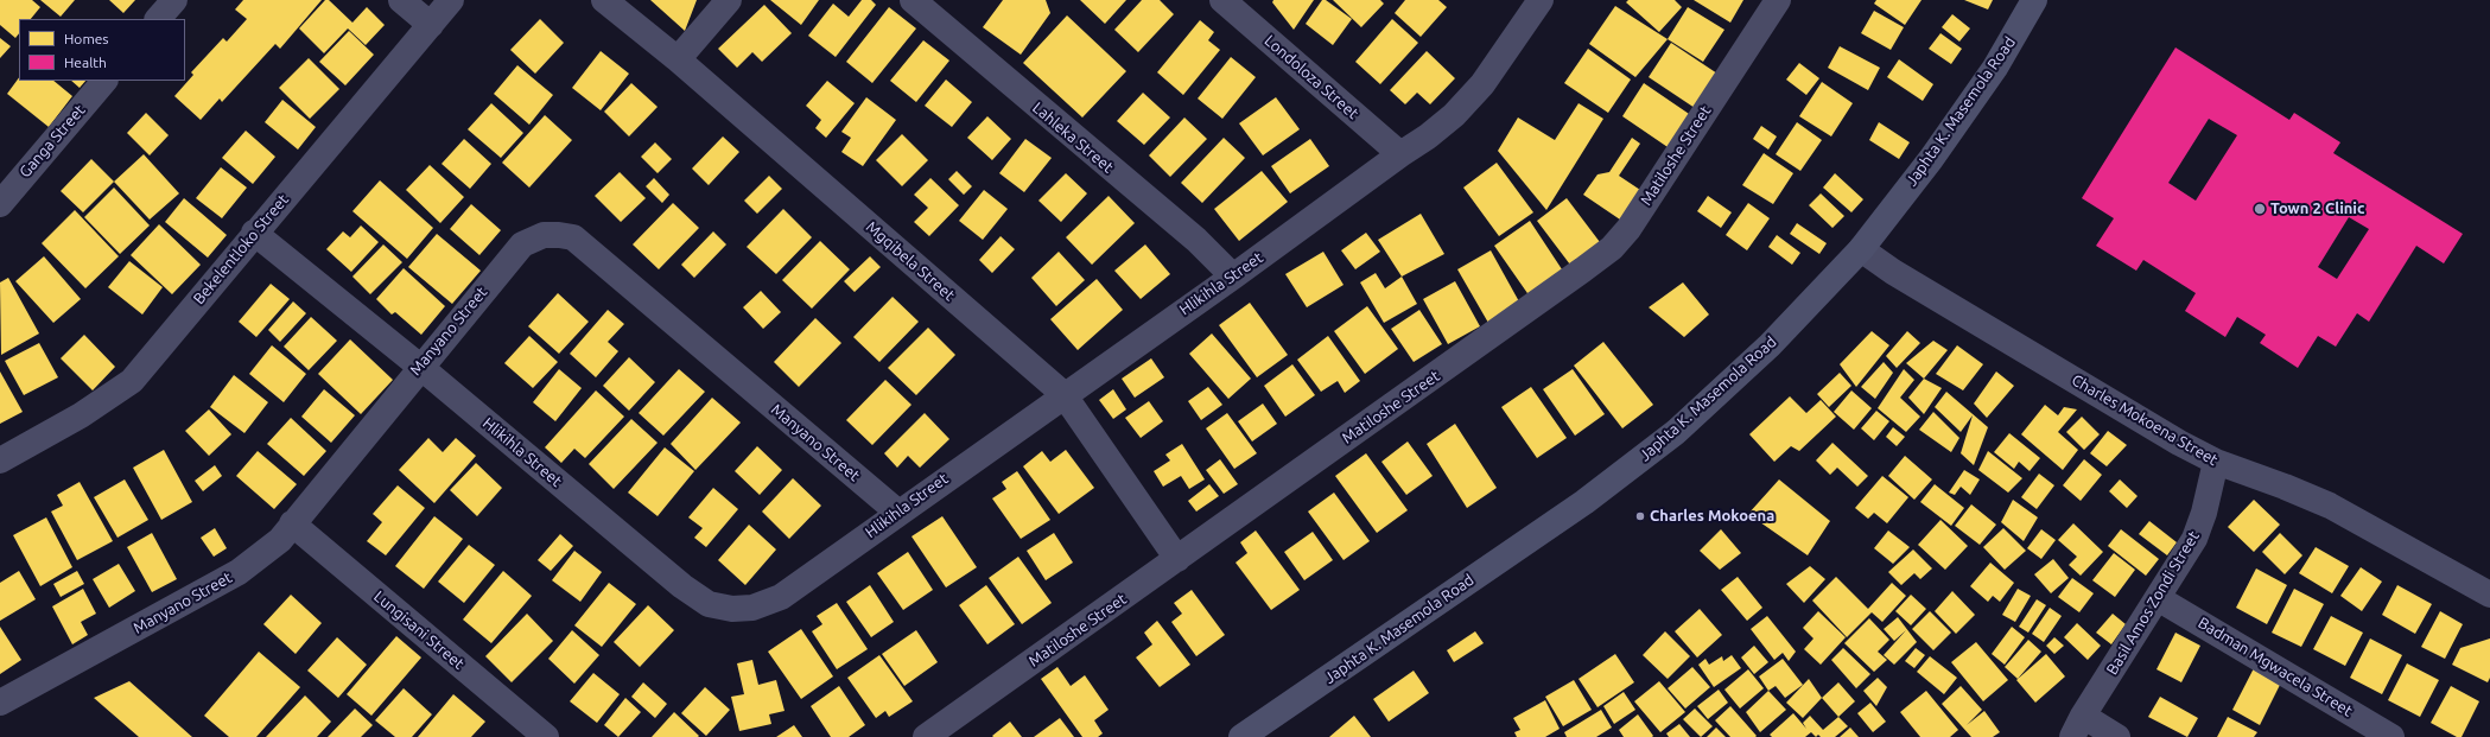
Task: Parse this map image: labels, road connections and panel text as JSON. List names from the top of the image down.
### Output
{
  "streets": {
    "main road": ["Japhta K. Masemola Road"],
    "street": [
      "Londoloza Street",
      "Lahleka Street",
      "Ganga Street",
      "Matiloshe Street",
      "Bekelentloko Street",
      "Mgqibela Street",
      "Hlikihla Street",
      "Manyano Street",
      "Charles Mokoena Street",
      "Basil Amos Zondi Street",
      "Lungisani Street",
      "Badman Mgwacela Street"
    ]
  },
  "crossings": [
    ["Londoloza Street", "Hlikihla Street"],
    ["Japhta K. Masemola Road", "Charles Mokoena Street"],
    ["Lahleka Street", "Hlikihla Street"],
    ["Matiloshe Street", "Mgqibela Street"],
    ["Bekelentloko Street", "Hlikihla Street"],
    ["Mgqibela Street", "Hlikihla Street"],
    ["Hlikihla Street", "Manyano Street"],
    ["Manyano Street", "Lungisani Street"],
    ["Charles Mokoena Street", "Basil Amos Zondi Street"],
    ["Basil Amos Zondi Street", "Badman Mgwacela Street"]
  ],
  "places": ["Town 2 Clinic", "Charles Mokoena"],
  "legend": ["Homes", "Health"]
}
